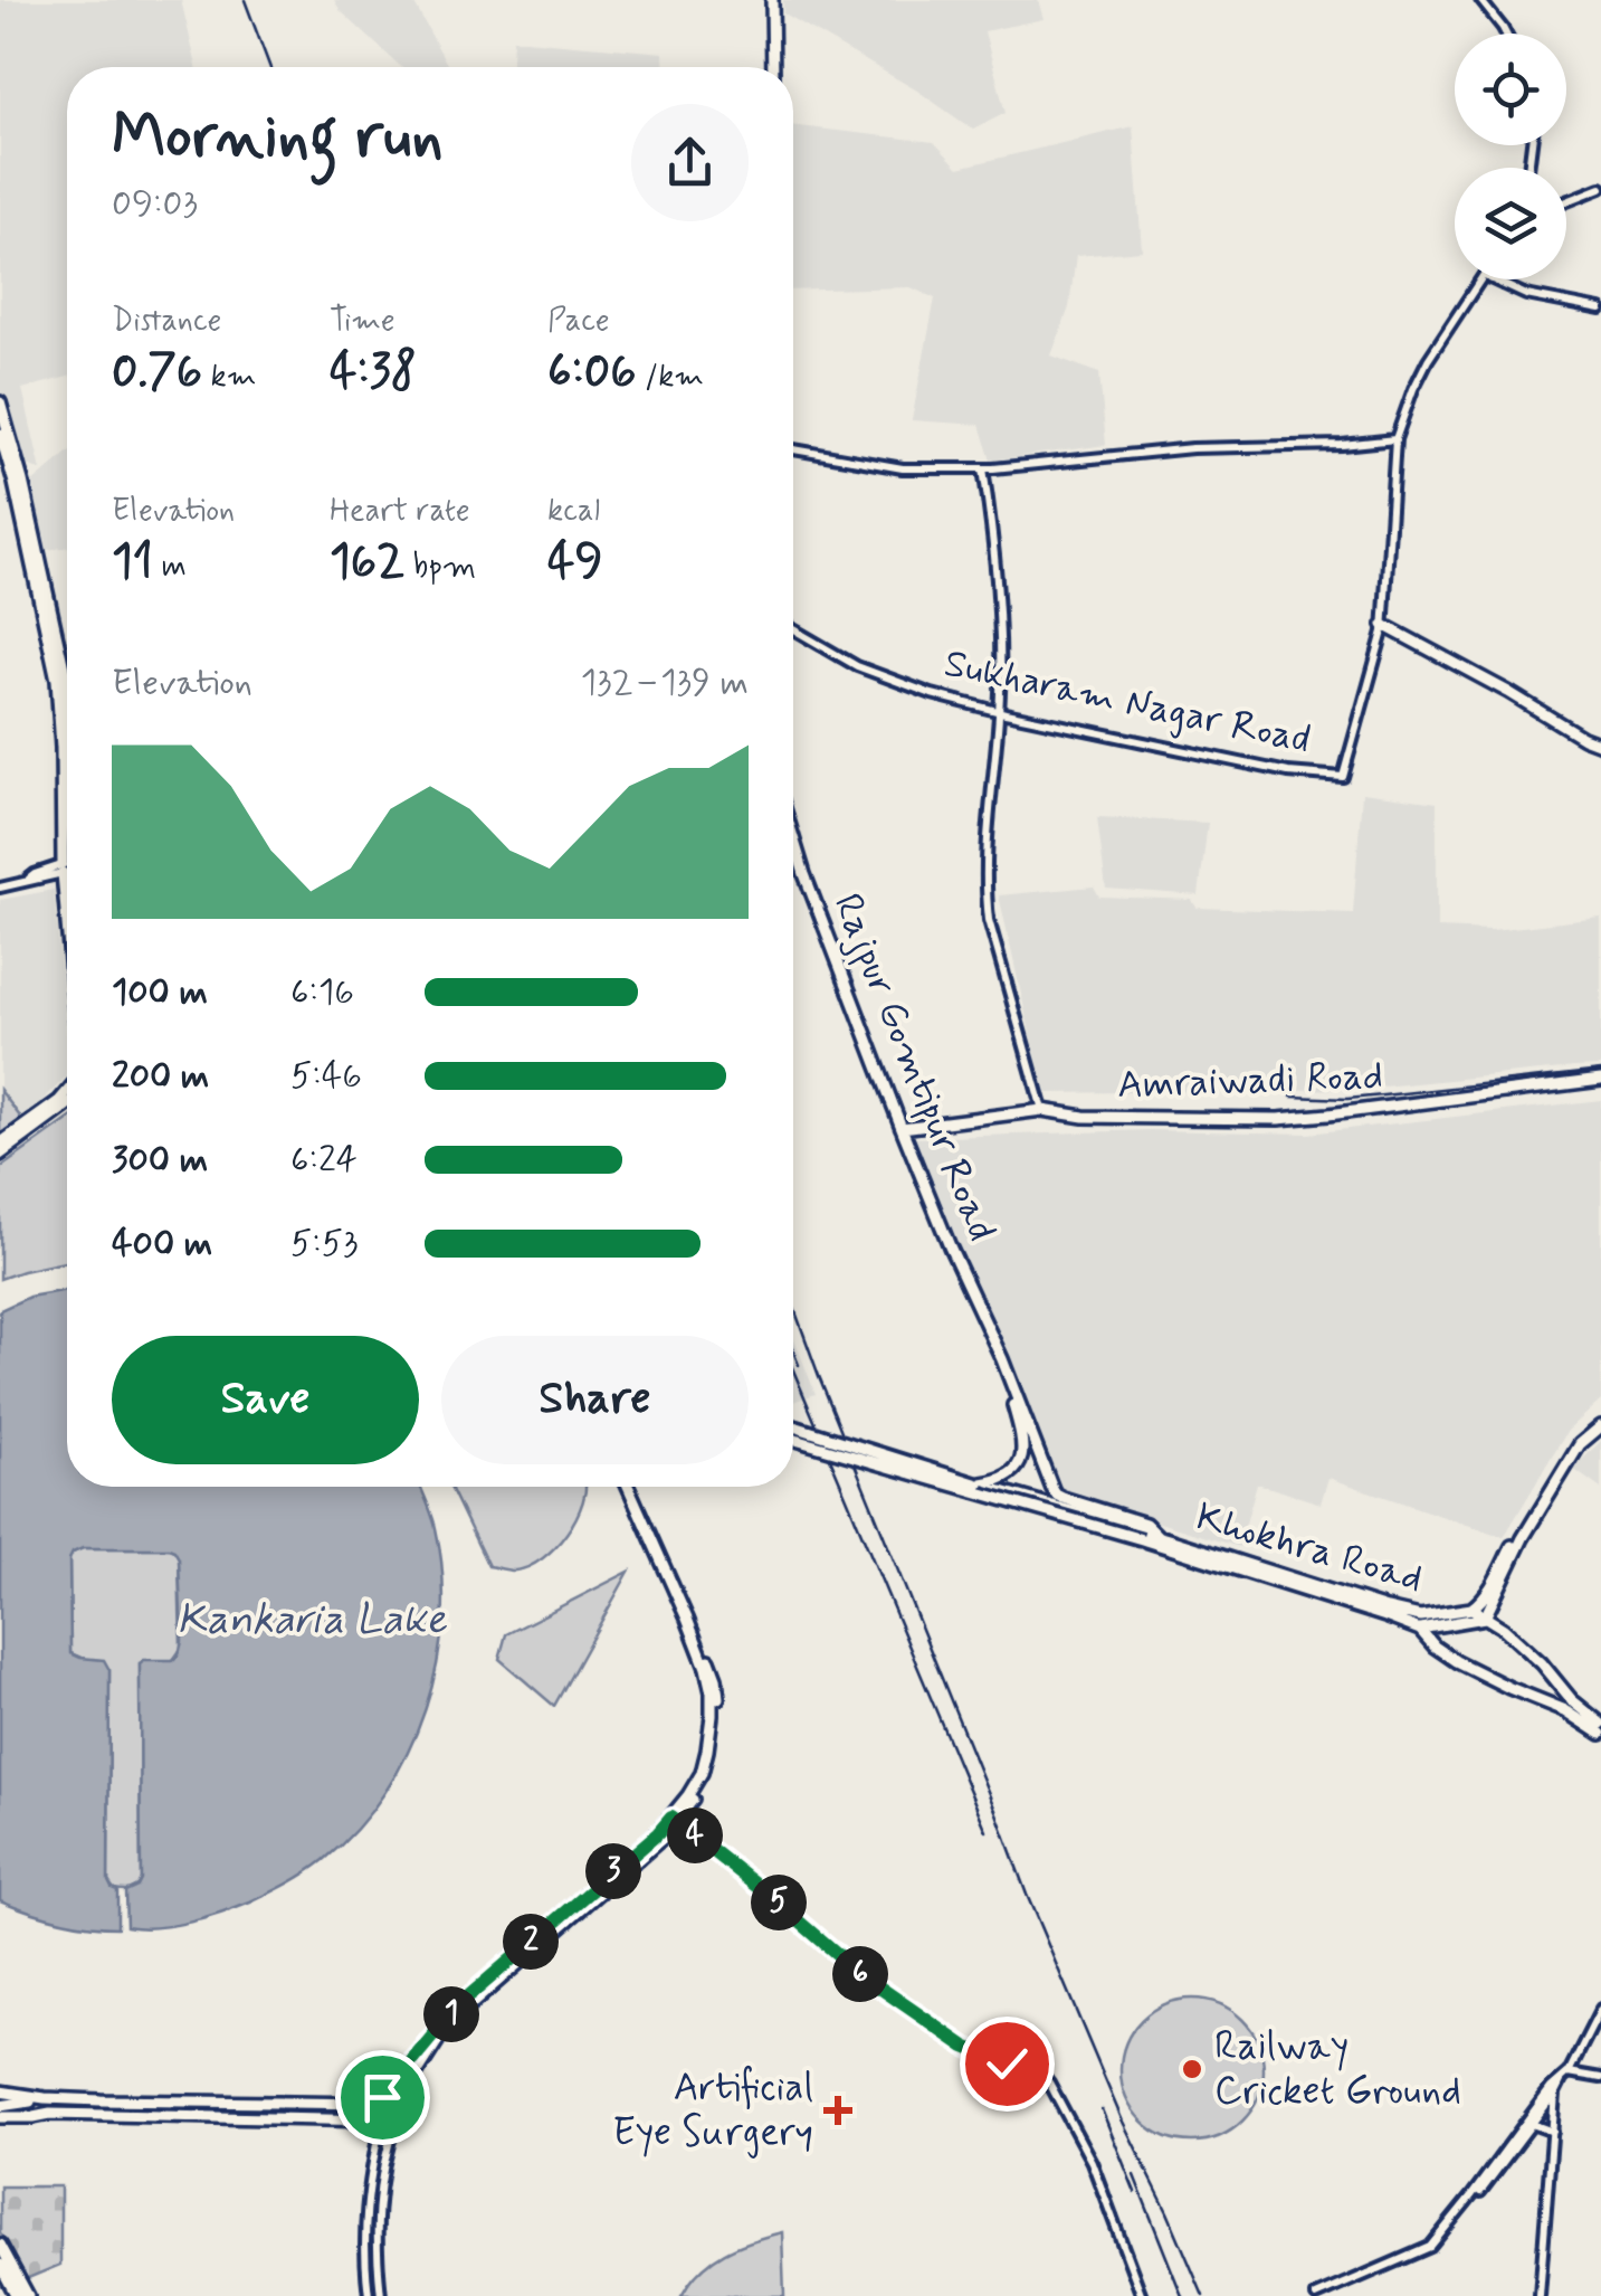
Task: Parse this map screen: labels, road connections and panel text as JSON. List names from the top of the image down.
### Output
{
  "streets": {
    "main road": ["Rajpur Gomtipur Road", "Amraiwadi Road", "Khokhra Road"],
    "street": ["Sukharam Nagar Road"]
  },
  "crossings": [
    ["Rajpur Gomtipur Road", "Amraiwadi Road"]
  ],
  "water": ["Kankaria Lake"],
  "places": {
    "other": ["Railway Cricket Ground"],
    "health": ["Artificial Eye Surgery"]
  },
  "page": {
    "heading": ["Morning run", "09:03"],
    "stats": [
      ["Distance", "0.76 km"],
      ["Time", "4:38"],
      ["Pace", "6:06 /km"],
      ["Elevation", "11 m"],
      ["Heart rate", "162 bpm"],
      ["kcal", "49"]
    ],
    "chart": ["Elevation", "132–139 m"],
    "list": [
      {
        "name": "100 m",
        "note": "6:16"
      },
      {
        "name": "200 m",
        "note": "5:46"
      },
      {
        "name": "300 m",
        "note": "6:24"
      },
      {
        "name": "400 m",
        "note": "5:53"
      }
    ],
    "buttons": ["Save", "Share"],
    "pins": [
      "4",
      "3",
      "5",
      "2",
      "6",
      "1"
    ]
  }
}
